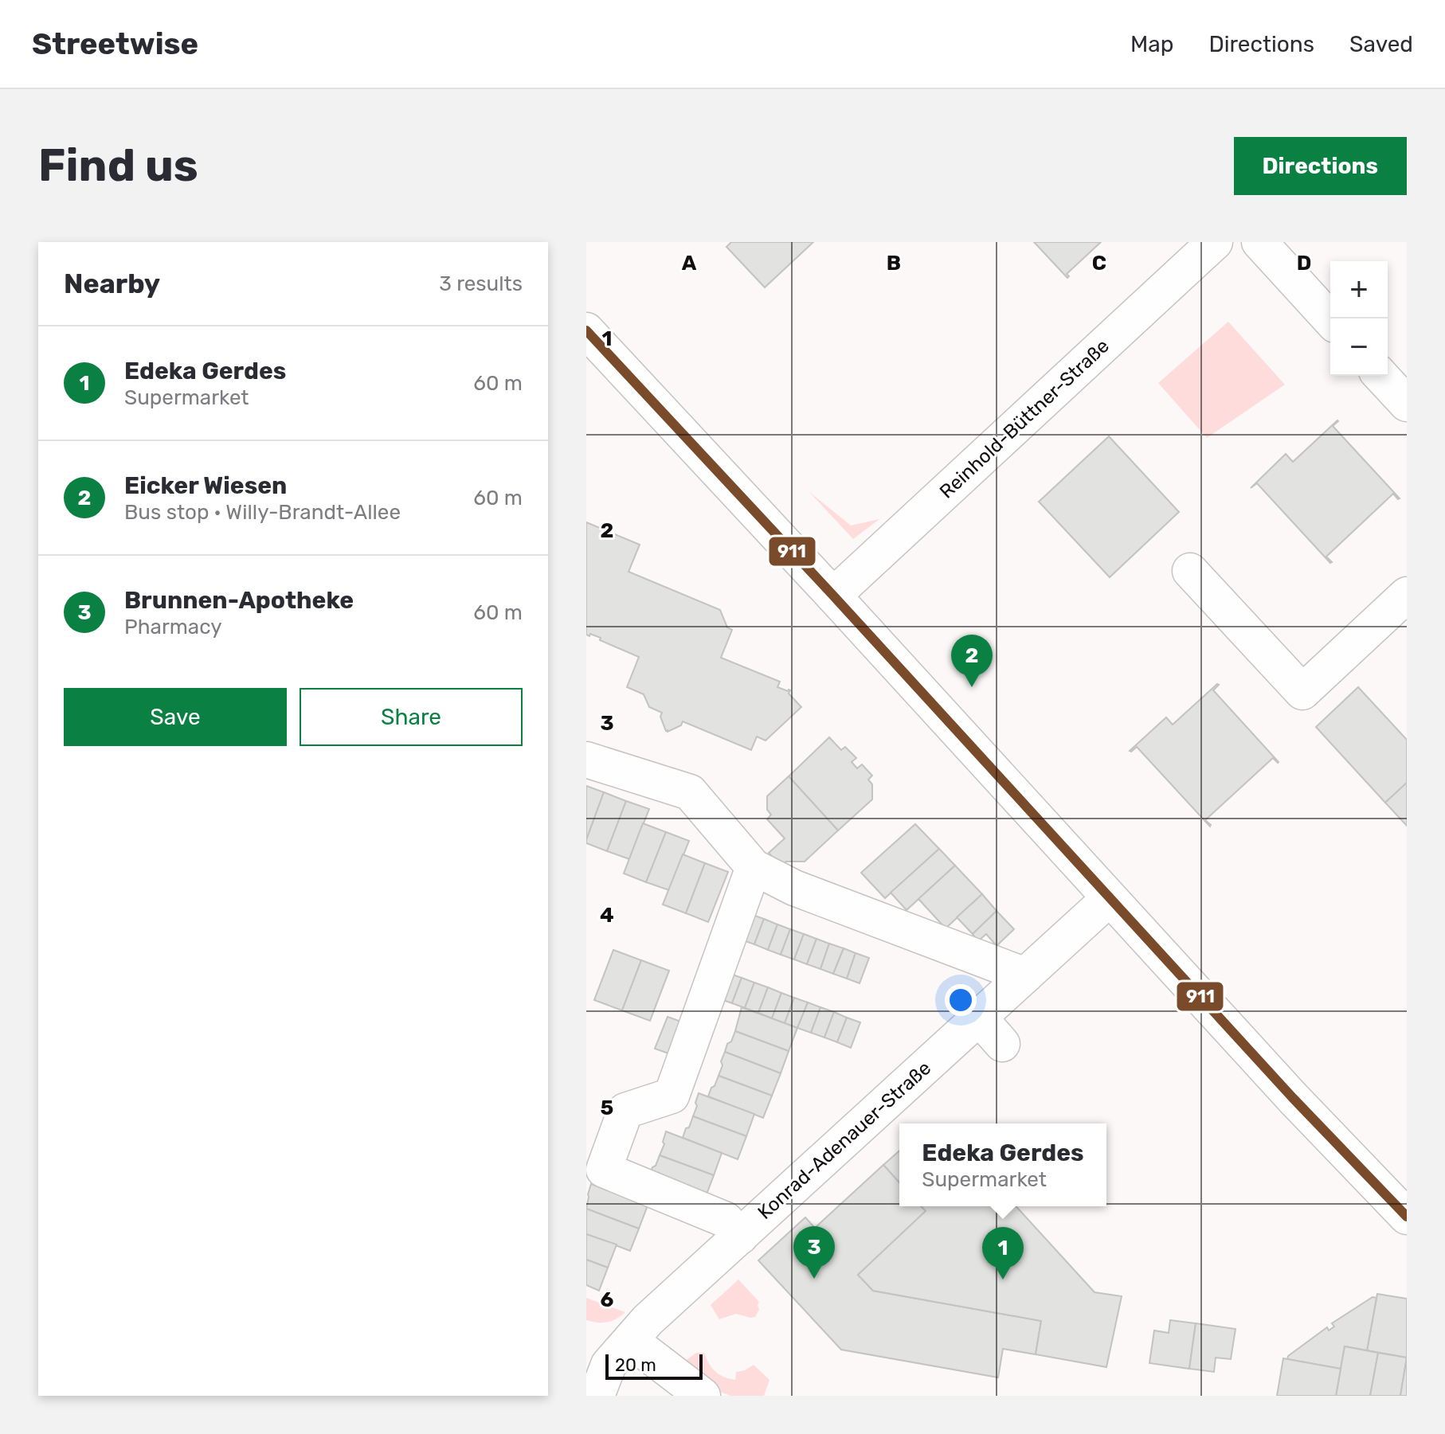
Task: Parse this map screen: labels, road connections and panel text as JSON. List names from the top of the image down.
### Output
{
  "streets": {
    "street": ["Reinhold-Büttner-Straße", "Konrad-Adenauer-Straße"]
  },
  "lines": ["transit line 911"],
  "scale_bar": "20 m",
  "page": {
    "header": "Streetwise",
    "nav": ["Map", "Directions", "Saved"],
    "buttons": [
      "Directions",
      ["Save", "Share"]
    ],
    "title": "Find us",
    "heading": ["Nearby", "3 results"],
    "map_buttons": ["+", "−"],
    "list": [
      {
        "mark": "1",
        "name": "Edeka Gerdes",
        "note": "Supermarket",
        "value": "60 m"
      },
      {
        "mark": "2",
        "name": "Eicker Wiesen",
        "note": "Bus stop · Willy-Brandt-Allee",
        "value": "60 m"
      },
      {
        "mark": "3",
        "name": "Brunnen-Apotheke",
        "note": "Pharmacy",
        "value": "60 m"
      }
    ],
    "pins": ["2", "3", "1"],
    "popup": ["Edeka Gerdes", "Supermarket"],
    "scale": "20 m"
  },
  "grid": {
    "columns": [
      "A",
      "B",
      "C",
      "D"
    ],
    "rows": [
      "1",
      "2",
      "3",
      "4",
      "5",
      "6"
    ]
  }
}
